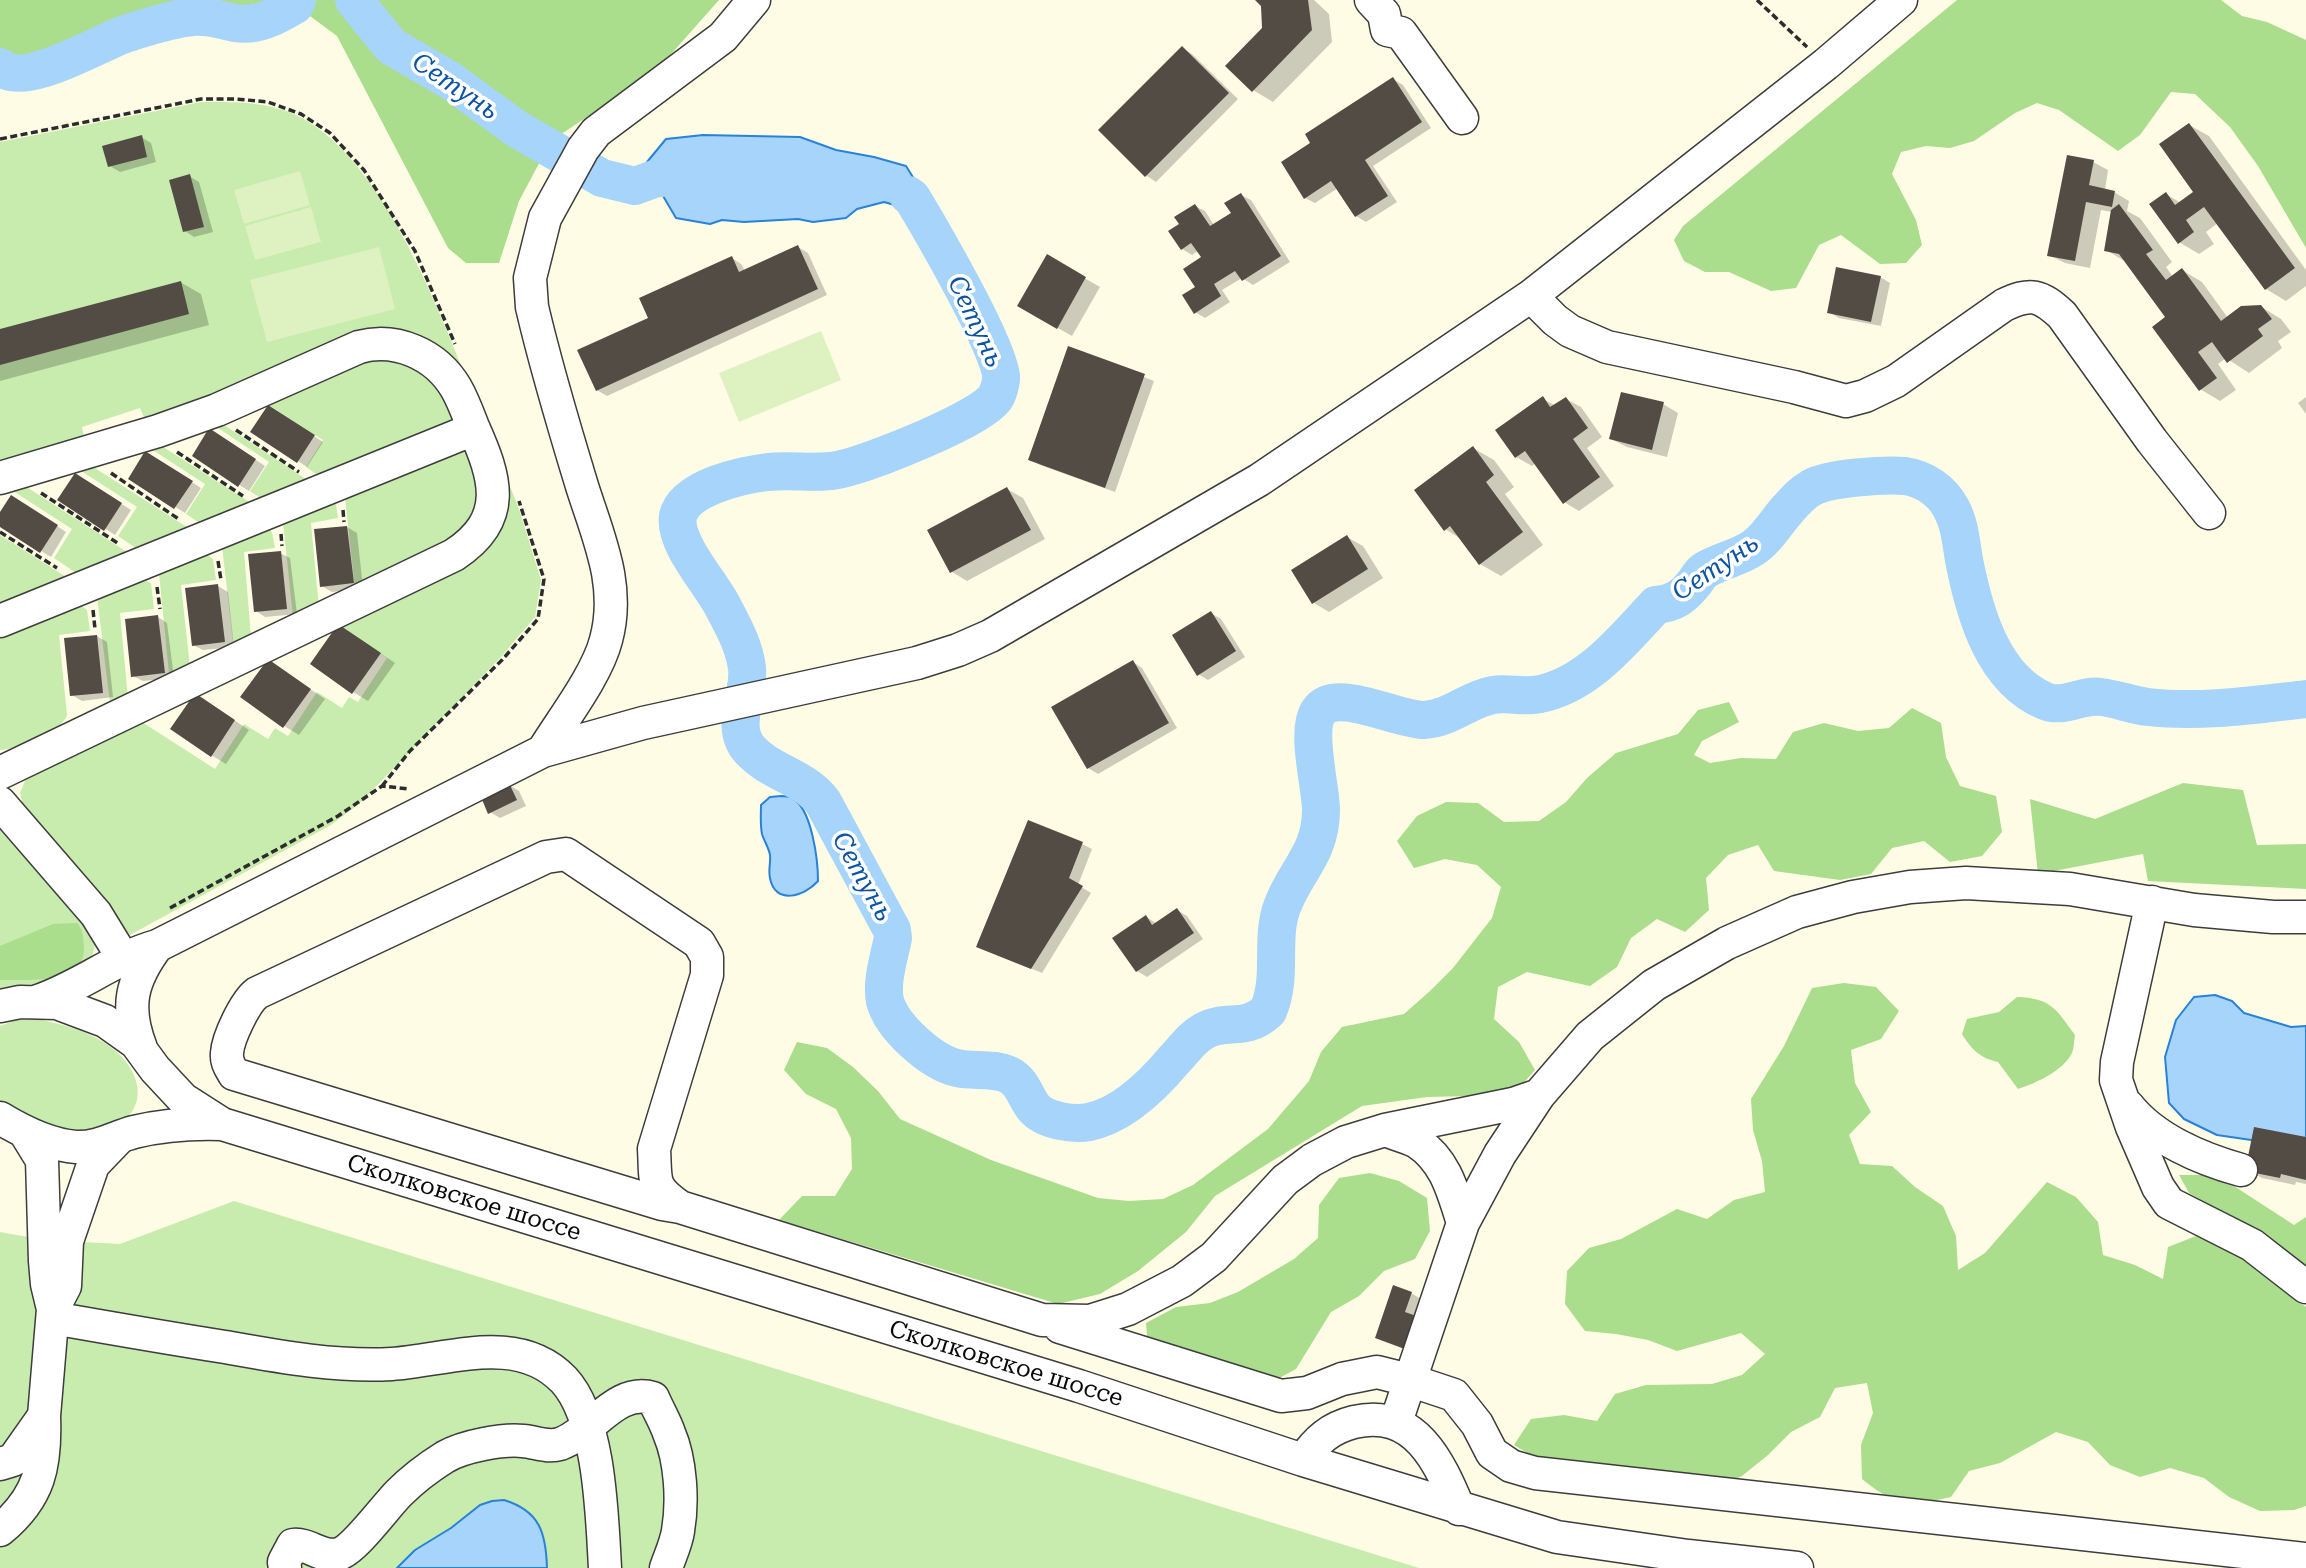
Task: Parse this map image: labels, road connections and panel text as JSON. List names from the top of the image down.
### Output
{
  "streets": {
    "street": ["Сколковское шоссе"]
  },
  "water": ["Сетунь"]
}
